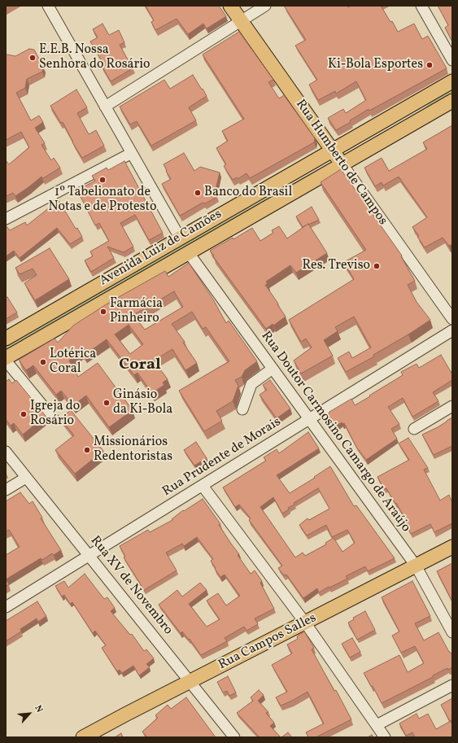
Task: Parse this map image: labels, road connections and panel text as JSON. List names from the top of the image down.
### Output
{
  "streets": {
    "main road": ["Rua Humberto de Campos", "Avenida Luiz de Camões", "Rua Campos Salles"],
    "street": ["Rua Doutor Carmosino Camargo de Araújo", "Rua Prudente de Morais", "Rua XV de Novembro"]
  },
  "crossings": [
    ["Rua Humberto de Campos", "Avenida Luiz de Camões"],
    ["Avenida Luiz de Camões", "Rua Doutor Carmosino Camargo de Araújo"],
    ["Rua Doutor Carmosino Camargo de Araújo", "Rua Prudente de Morais"],
    ["Rua Doutor Carmosino Camargo de Araújo", "Rua Campos Salles"],
    ["Rua Prudente de Morais", "Rua XV de Novembro"],
    ["Rua XV de Novembro", "Rua Campos Salles"]
  ],
  "districts": ["Coral"],
  "places": [
    "E.E.B. Nossa Senhora do Rosário",
    "Ki-Bola Esportes",
    "1º Tabelionato de Notas e de Protesto",
    "Banco do Brasil",
    "Res. Treviso",
    "Farmácia Pinheiro",
    "Lotérica Coral",
    "Ginásio da Ki-Bola",
    "Igreja do Rosário",
    "Missionários Redentoristas"
  ],
  "north": "top right"
}
